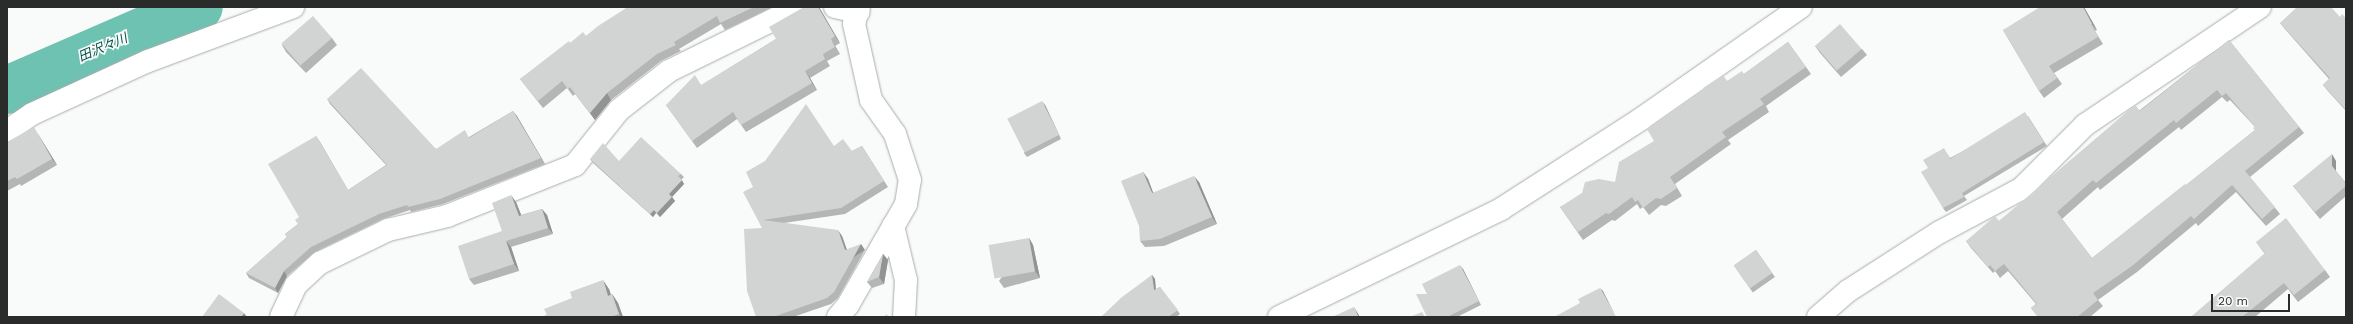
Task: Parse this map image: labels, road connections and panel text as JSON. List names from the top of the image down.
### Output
{
  "water": ["田沢々川"],
  "scale_bar": "20 m"
}
